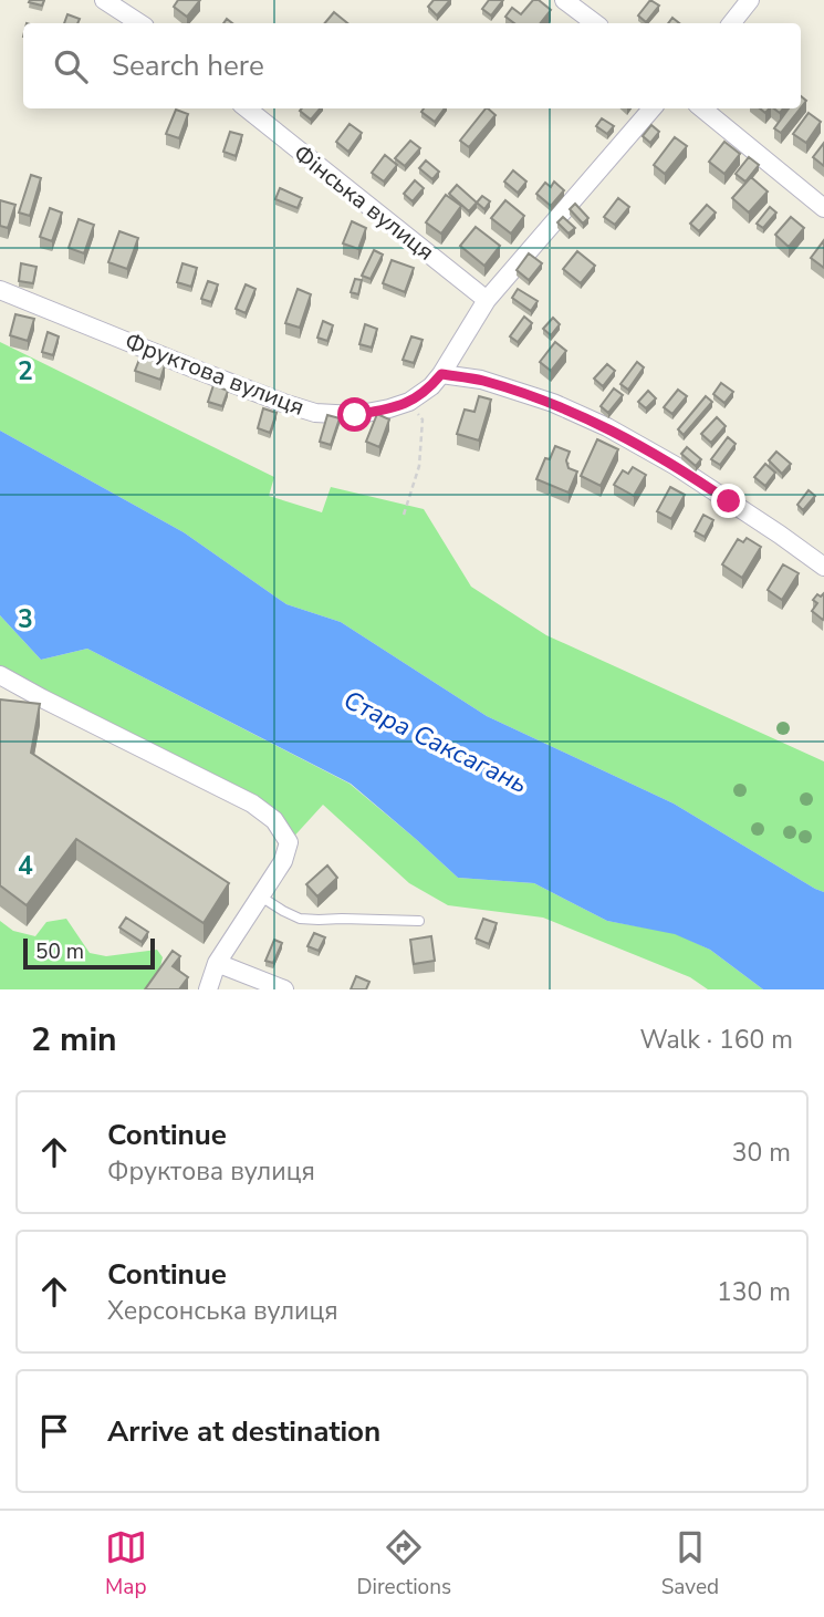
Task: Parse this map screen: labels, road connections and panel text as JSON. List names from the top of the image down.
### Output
{
  "streets": {
    "street": ["Фінська вулиця", "Фруктова вулиця"]
  },
  "water": ["Стара Саксагань"],
  "scale_bar": "50 m",
  "page": {
    "search": "Search here",
    "scale": "50 m",
    "heading": ["2 min", "Walk · 160 m"],
    "list": [
      ["Continue", "Фруктова вулиця", "30 m"],
      ["Continue", "Херсонська вулиця", "130 m"],
      "Arrive at destination"
    ],
    "nav": ["Map", "Directions", "Saved"]
  },
  "grid": {
    "rows": ["2", "3", "4"]
  }
}
